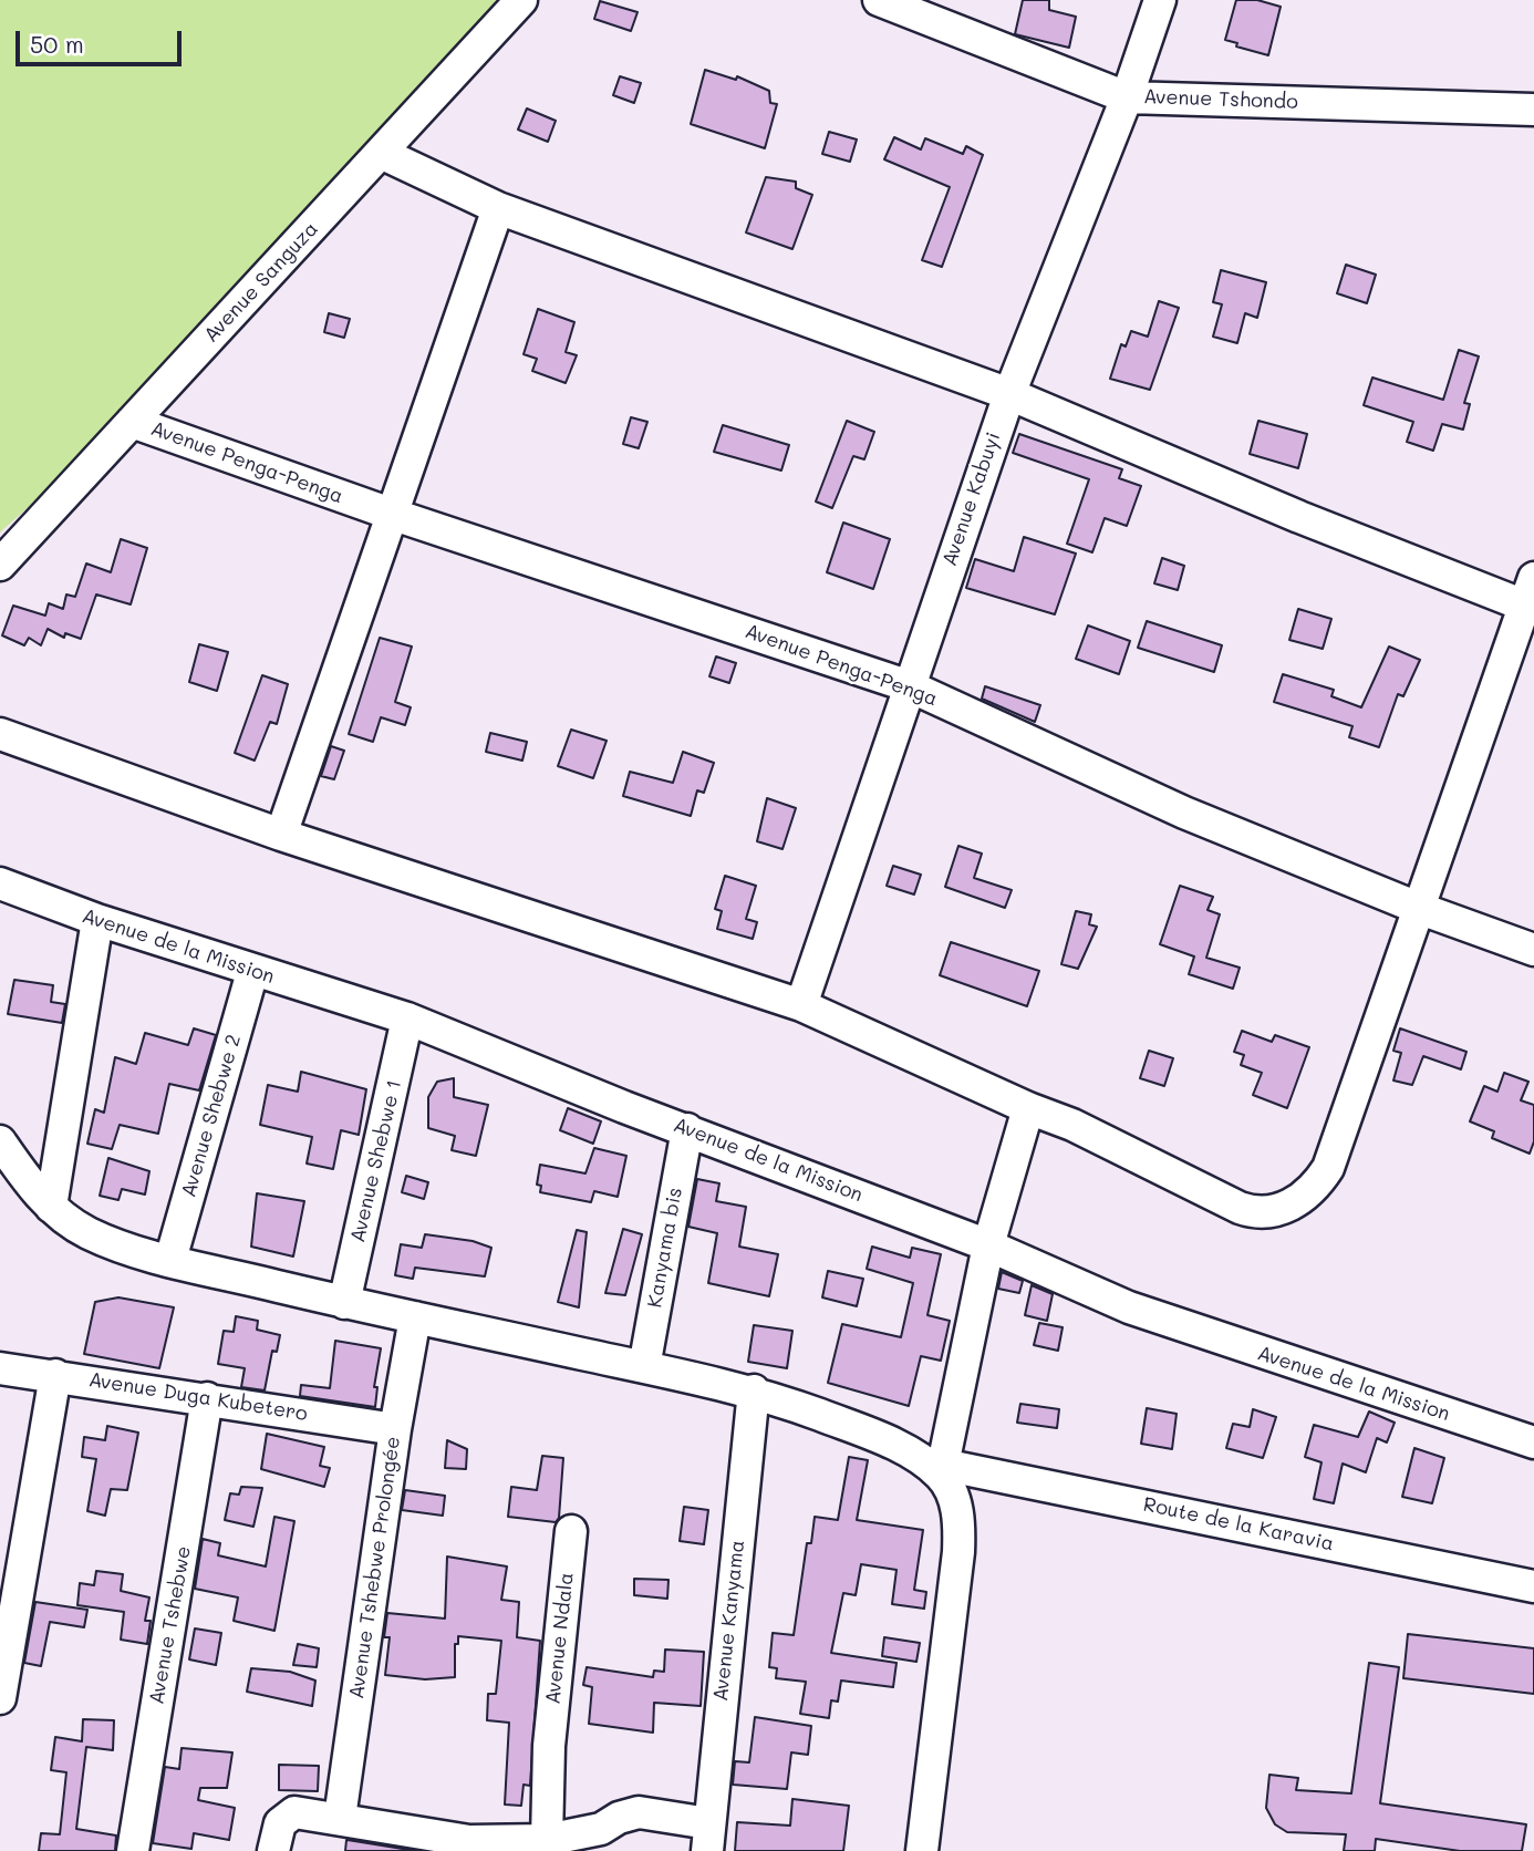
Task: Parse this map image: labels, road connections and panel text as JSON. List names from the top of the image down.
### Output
{
  "streets": {
    "street": [
      "Avenue Tshondo",
      "Avenue Sanguza",
      "Avenue Penga-Penga",
      "Avenue Kabuyi",
      "Avenue de la Mission",
      "Avenue Shebwe 2",
      "Avenue Shebwe 1",
      "Kanyama bis",
      "Avenue Duga Kubetero",
      "Route de la Karavia",
      "Avenue Tshebwe Prolongée",
      "Avenue Kanyama",
      "Avenue Tshebwe",
      "Avenue Ndala"
    ]
  },
  "crossings": [
    ["Avenue Tshondo", "Avenue Kabuyi"],
    ["Avenue Sanguza", "Avenue Penga-Penga"],
    ["Avenue Penga-Penga", "Avenue Kabuyi"],
    ["Avenue de la Mission", "Avenue Shebwe 2"],
    ["Avenue de la Mission", "Avenue Shebwe 1"],
    ["Avenue de la Mission", "Kanyama bis"],
    ["Avenue Duga Kubetero", "Avenue Tshebwe Prolongée"],
    ["Avenue Duga Kubetero", "Avenue Tshebwe"]
  ],
  "scale_bar": "50 m"
}
